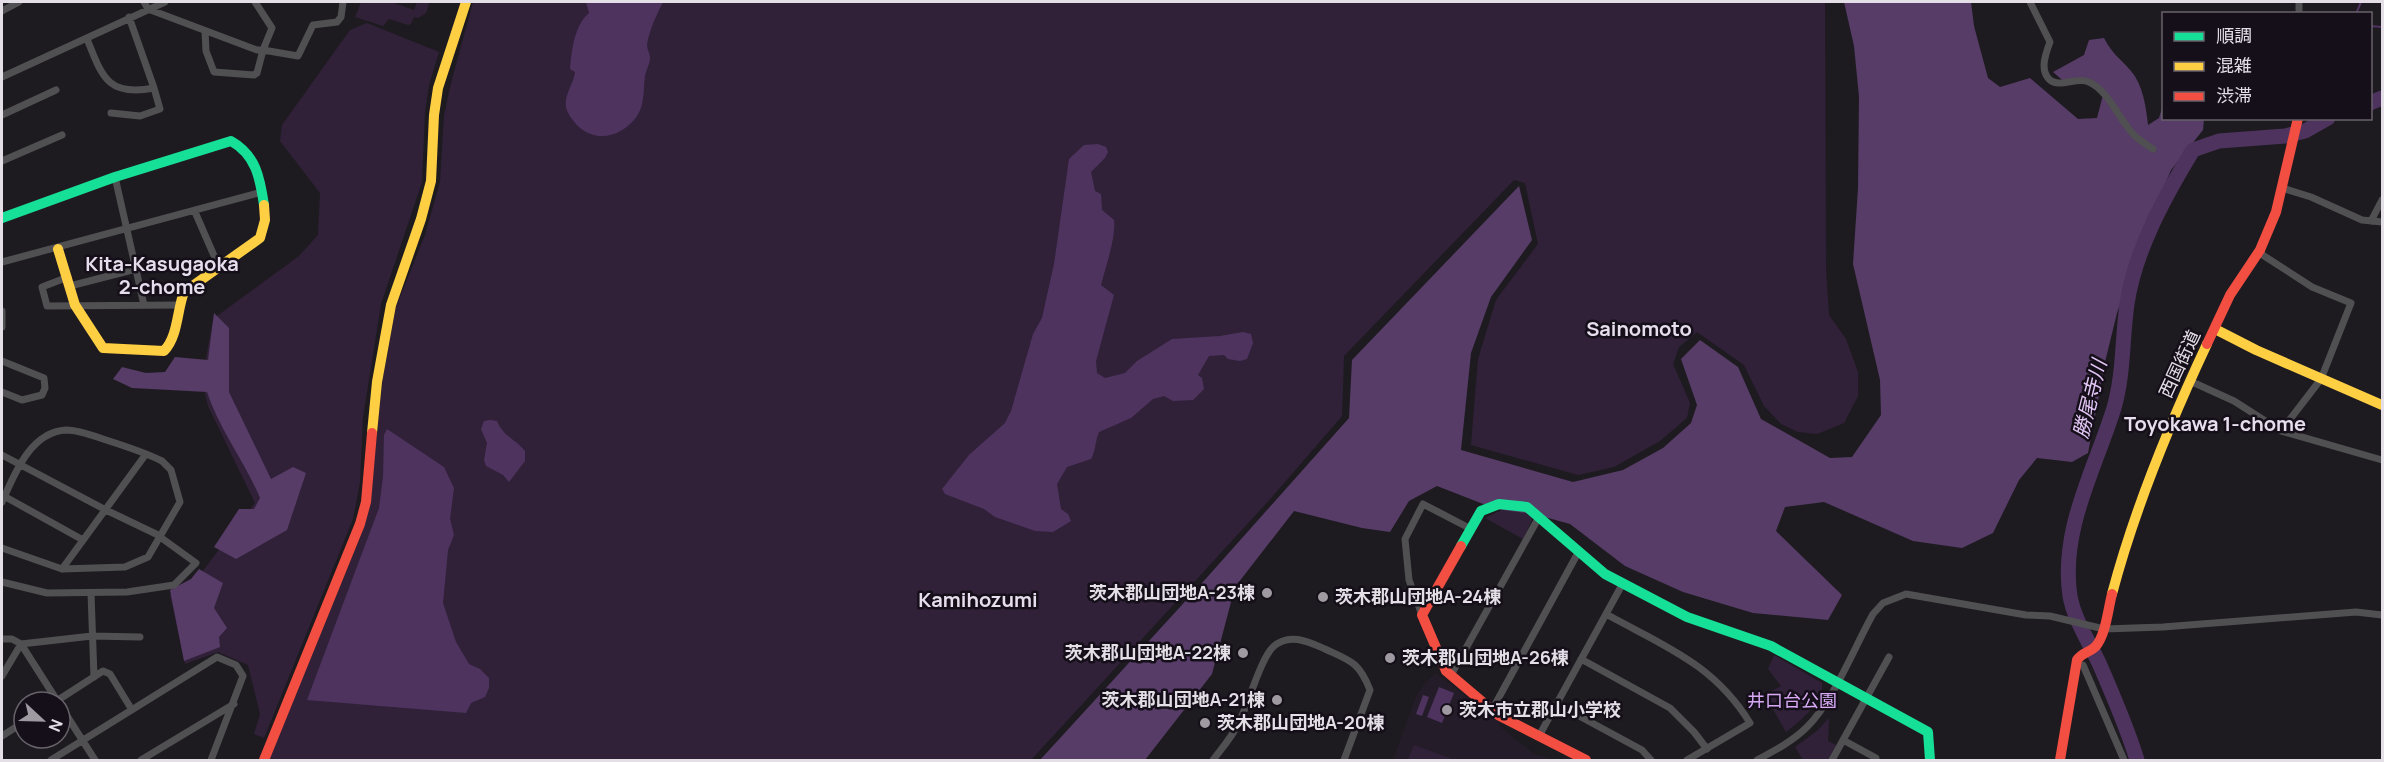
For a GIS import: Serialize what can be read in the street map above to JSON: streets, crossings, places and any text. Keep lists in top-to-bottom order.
{
  "streets": {
    "street": ["西国街道"]
  },
  "districts": [
    "Kita-Kasugaoka 2-chome",
    "Sainomoto",
    "Toyokawa 1-chome",
    "Kamihozumi"
  ],
  "water": ["勝尾寺川"],
  "parks": ["井口台公園"],
  "places": [
    "茨木郡山団地A-23棟",
    "茨木郡山団地A-24棟",
    "茨木郡山団地A-22棟",
    "茨木郡山団地A-26棟",
    "茨木郡山団地A-21棟",
    "茨木市立郡山小学校",
    "茨木郡山団地A-20棟"
  ],
  "legend": ["順調", "混雑", "渋滞"],
  "north": "right"
}
